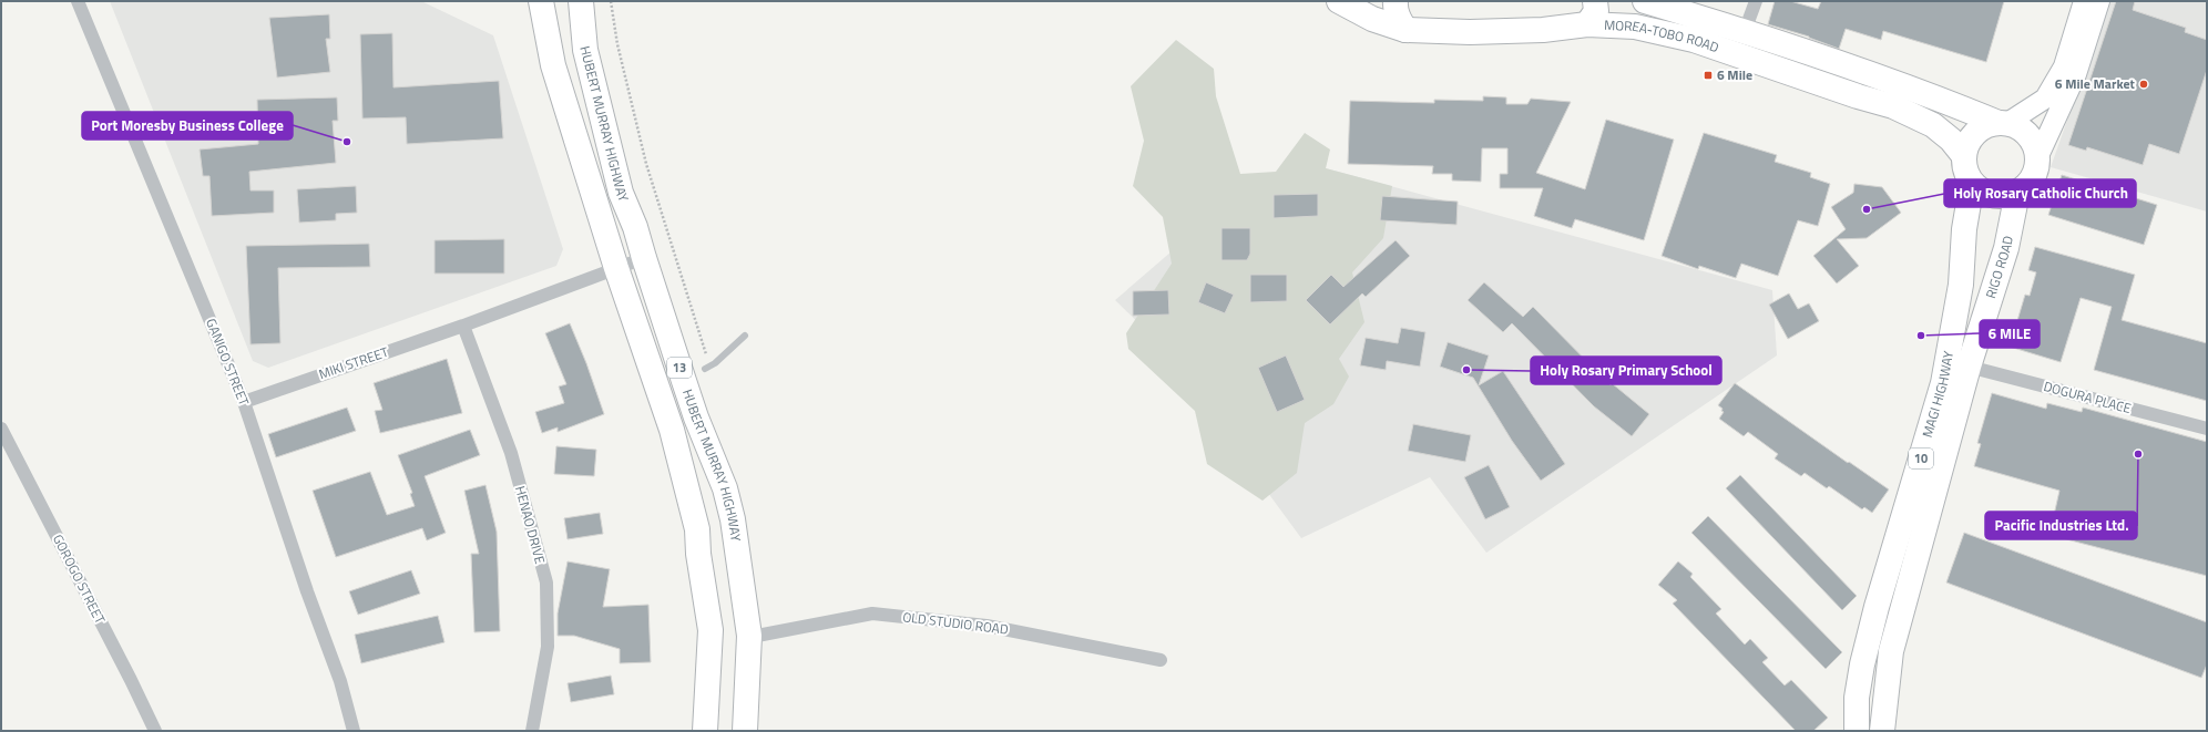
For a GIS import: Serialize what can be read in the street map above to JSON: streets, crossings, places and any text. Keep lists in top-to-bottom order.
{
  "streets": {
    "highway": [
      "MOREA-TOBO ROAD",
      "HUBERT MURRAY HIGHWAY",
      "RIGO ROAD",
      "13",
      "MAGI HIGHWAY",
      "10"
    ],
    "street": [
      "GANIGO STREET",
      "MIKI STREET",
      "DOGURA PLACE",
      "HENAO DRIVE",
      "GOROGO STREET",
      "OLD STUDIO ROAD"
    ]
  },
  "crossings": [
    ["MOREA-TOBO ROAD", "RIGO ROAD"],
    ["MOREA-TOBO ROAD", "MAGI HIGHWAY"],
    ["HUBERT MURRAY HIGHWAY", "MIKI STREET"],
    ["HUBERT MURRAY HIGHWAY", "OLD STUDIO ROAD"],
    ["RIGO ROAD", "MAGI HIGHWAY"],
    ["RIGO ROAD", "DOGURA PLACE"],
    ["GANIGO STREET", "MIKI STREET"],
    ["MIKI STREET", "HENAO DRIVE"],
    ["MAGI HIGHWAY", "DOGURA PLACE"]
  ],
  "places": {
    "transit": ["6 Mile"],
    "other": [
      "6 Mile Market",
      "Port Moresby Business College",
      "Holy Rosary Catholic Church",
      "6 MILE",
      "Holy Rosary Primary School",
      "Pacific Industries Ltd."
    ]
  }
}
